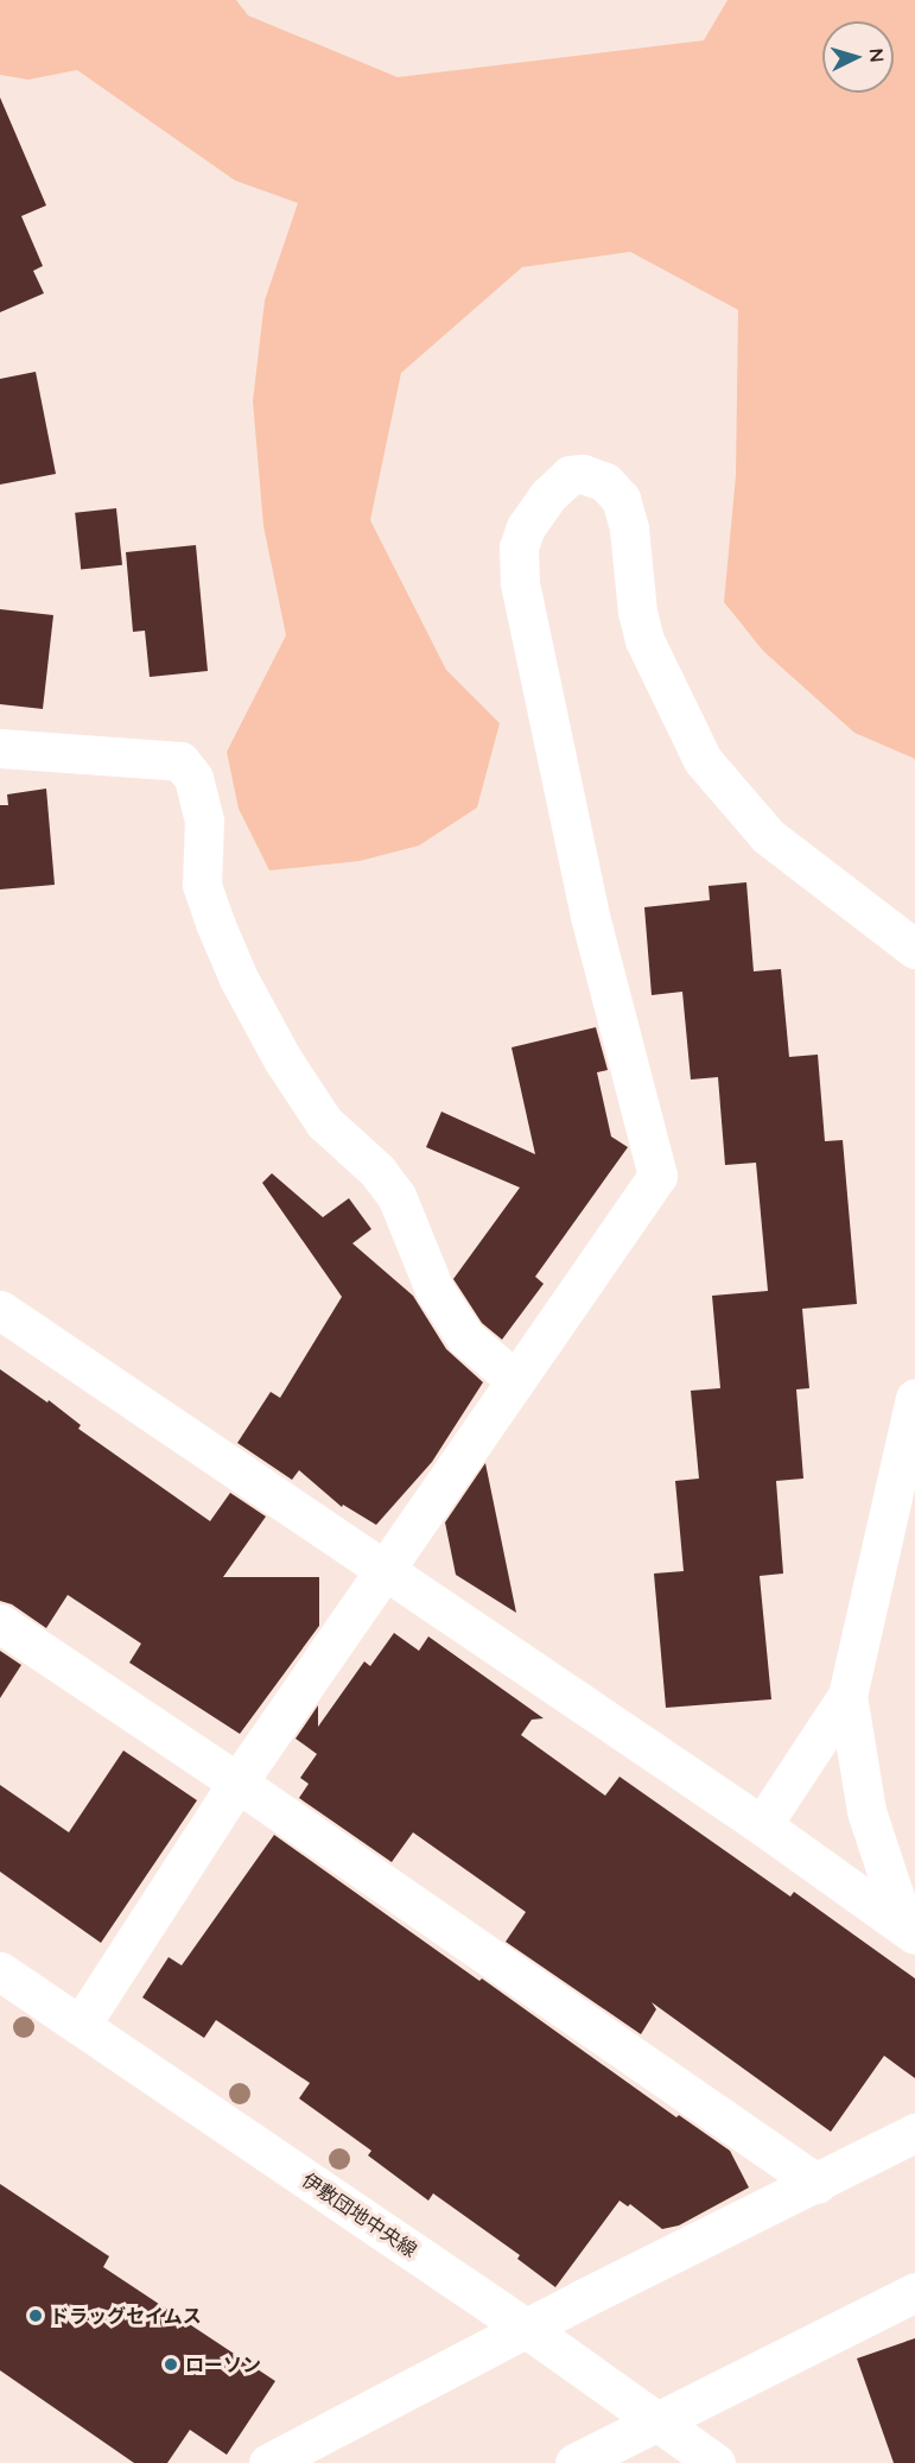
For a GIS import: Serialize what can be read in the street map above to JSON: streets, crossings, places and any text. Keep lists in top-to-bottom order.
{
  "streets": {
    "street": ["伊敷団地中央線"]
  },
  "places": ["ドラッグセイムス", "ローソン"],
  "north": "right"
}
